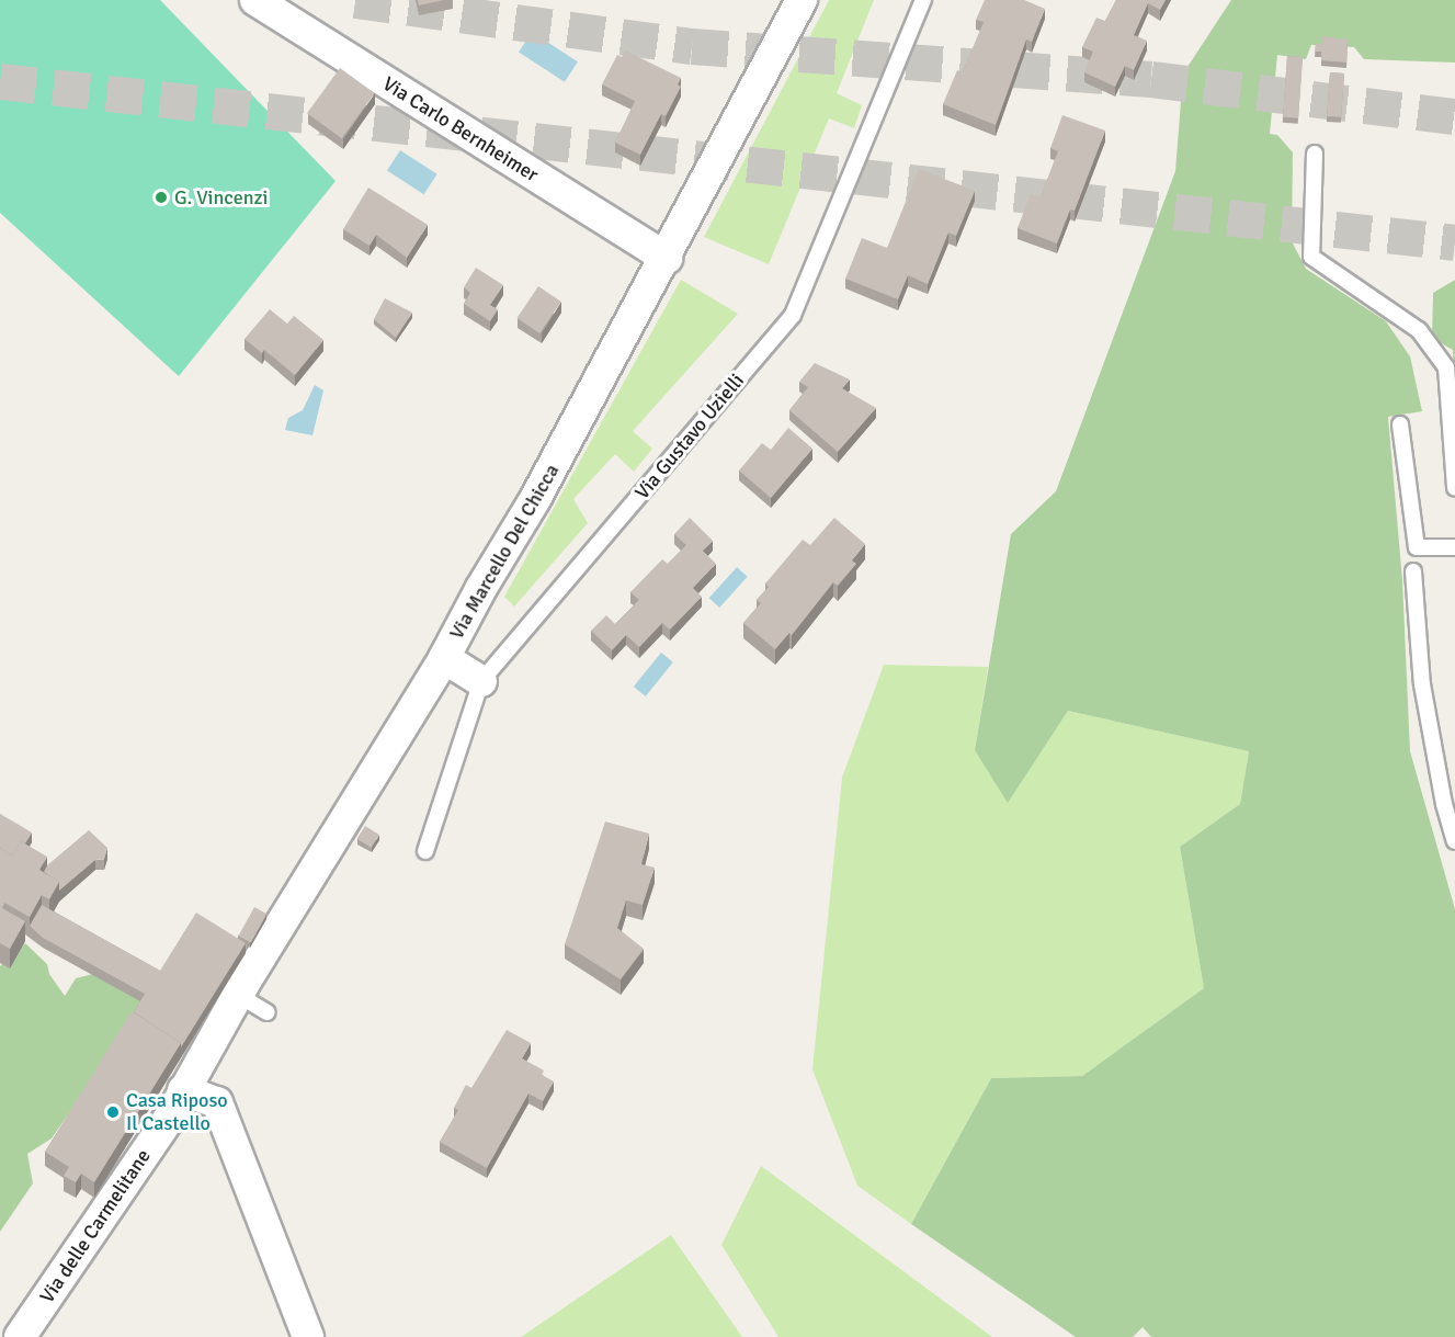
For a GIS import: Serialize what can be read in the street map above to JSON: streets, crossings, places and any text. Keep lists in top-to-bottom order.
{
  "streets": {
    "street": ["Via Carlo Bernheimer", "Via Marcello Del Chicca", "Via delle Carmelitane"],
    "lane": ["Via Gustavo Uzielli"]
  },
  "crossings": [
    ["Via Carlo Bernheimer", "Via Marcello Del Chicca"],
    ["Via Marcello Del Chicca", "Via delle Carmelitane"]
  ],
  "places": ["G. Vincenzi", "Casa Riposo Il Castello"]
}
